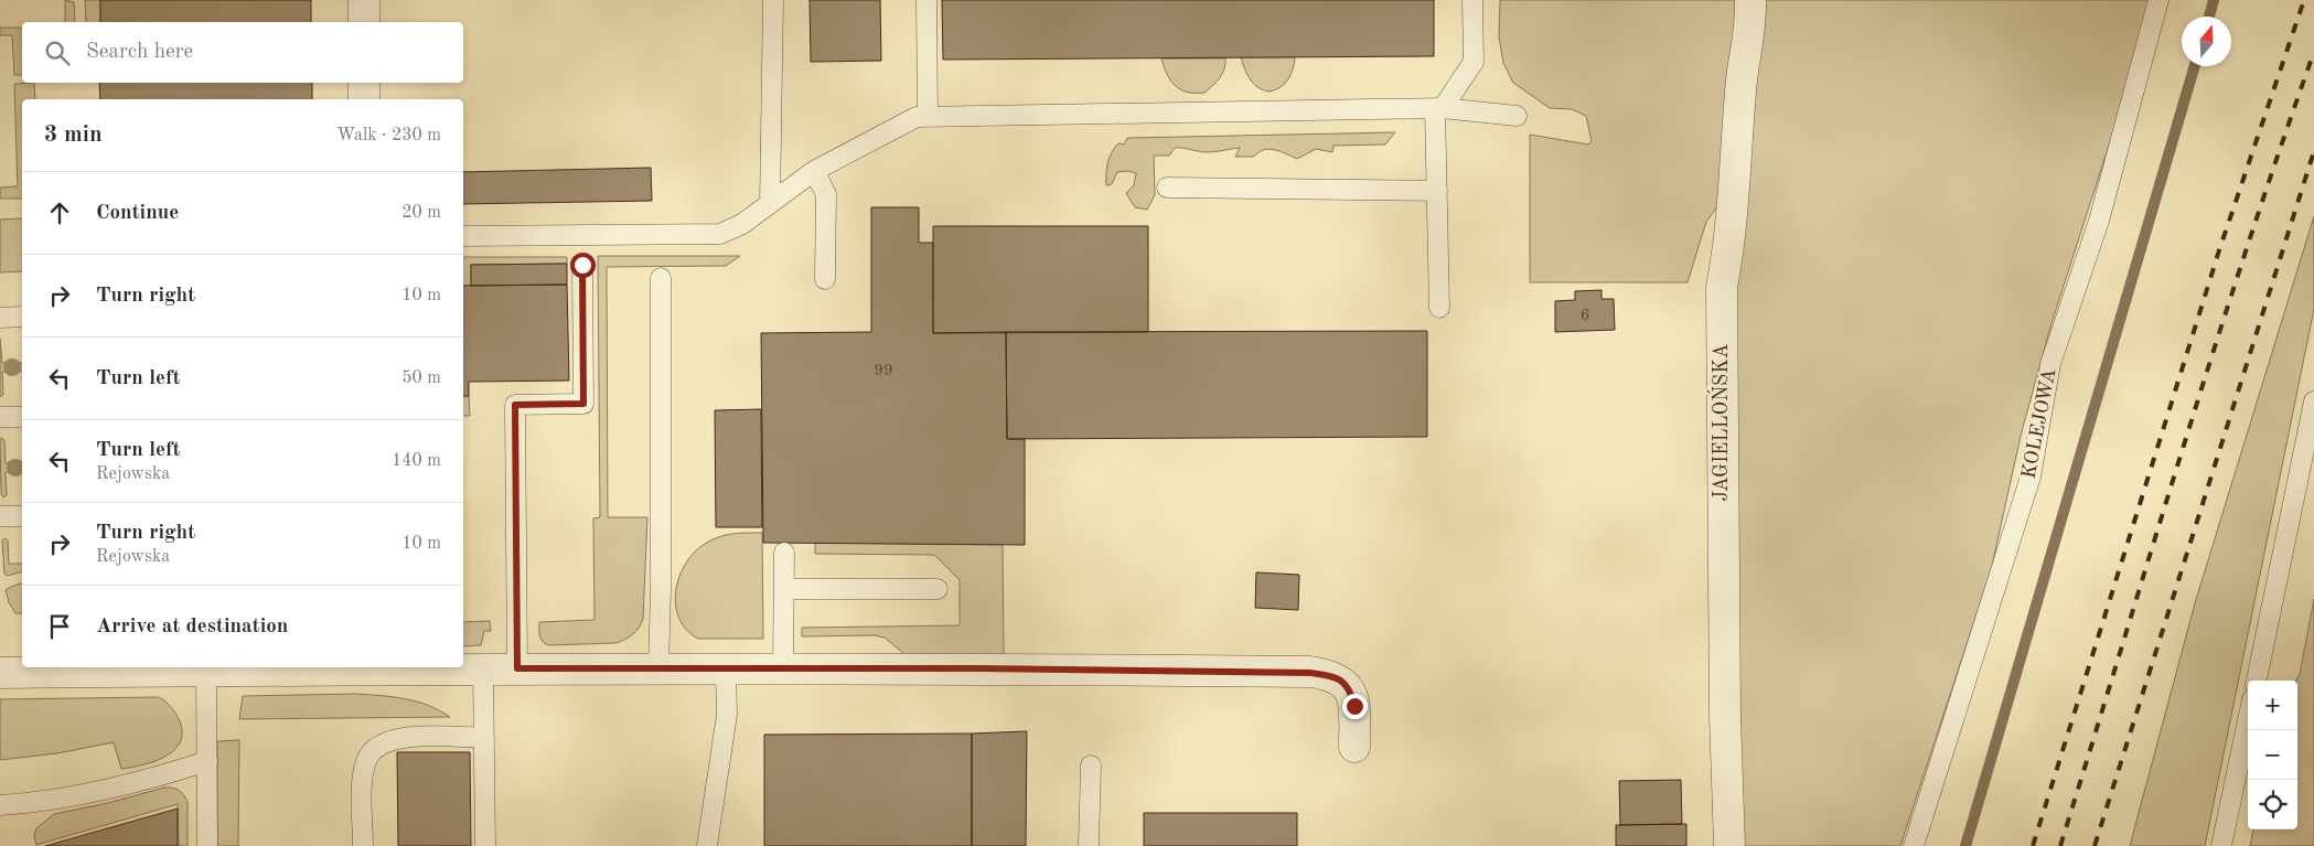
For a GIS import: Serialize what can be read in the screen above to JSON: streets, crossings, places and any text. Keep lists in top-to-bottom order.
{
  "streets": {
    "street": ["JAGIELLOŃSKA"],
    "lane": ["KOLEJOWA"]
  },
  "house_numbers": ["6", "99"],
  "north": "top",
  "page": {
    "search": "Search here",
    "heading": ["3 min", "Walk · 230 m"],
    "list": [
      ["Continue", "20 m"],
      ["Turn right", "10 m"],
      ["Turn left", "50 m"],
      ["Turn left", "Rejowska", "140 m"],
      ["Turn right", "Rejowska", "10 m"],
      "Arrive at destination"
    ],
    "map_buttons": ["+", "−"]
  }
}
